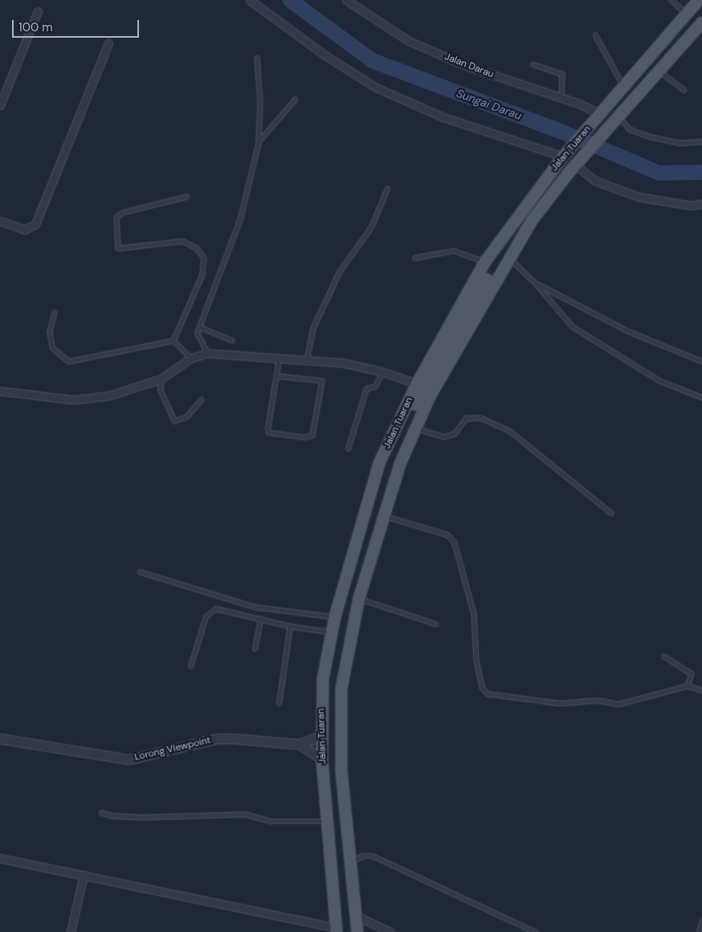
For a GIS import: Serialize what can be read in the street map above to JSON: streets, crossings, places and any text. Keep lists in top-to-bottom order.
{
  "streets": {
    "main road": ["Jalan Tuaran"],
    "street": ["Jalan Darau", "Lorong Viewpoint"]
  },
  "crossings": [
    ["Jalan Darau", "Jalan Tuaran"]
  ],
  "water": ["Sungai Darau"],
  "scale_bar": "100 m"
}
